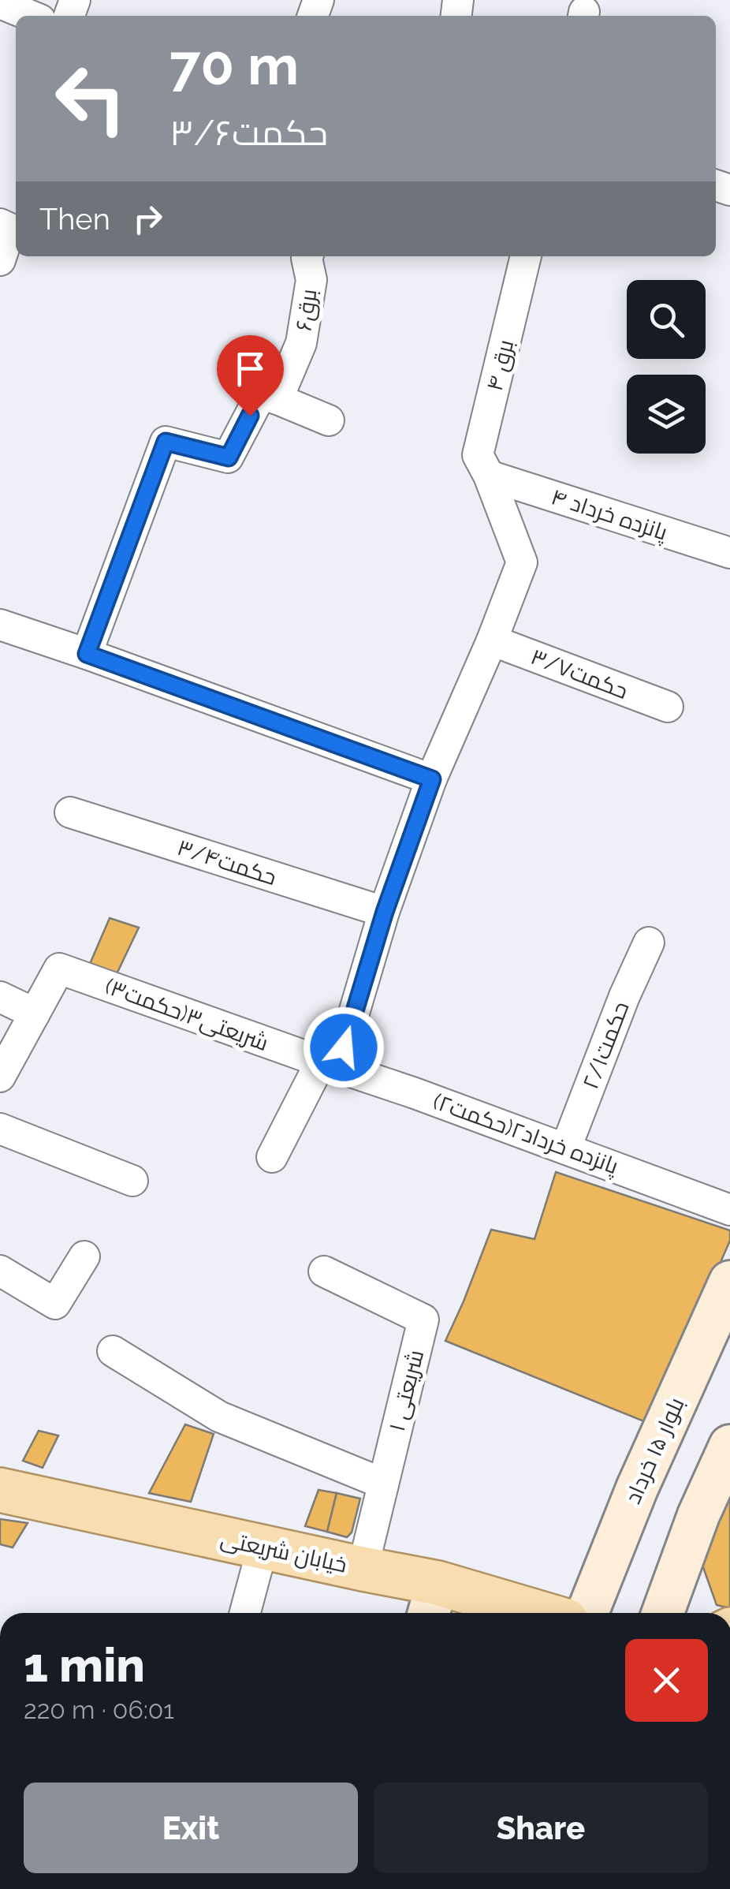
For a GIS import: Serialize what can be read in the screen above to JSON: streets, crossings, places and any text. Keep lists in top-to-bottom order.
{
  "streets": {
    "main road": ["بلوار ۱۵ خرداد", "خیابان شریعتی"],
    "street": [
      "برق۶",
      "برق ۴",
      "پانزده خرداد ۴",
      "حکمت۳/۷",
      "حکمت۳/۴",
      "شریعتی۳(حکمت۳)",
      "حکمت۲/۱",
      "پانزده خرداد۲(حکمت۲)",
      "شریعتی ۱"
    ]
  },
  "crossings": [
    ["برق ۴", "پانزده خرداد ۴"],
    ["شریعتی۳(حکمت۳)", "پانزده خرداد۲(حکمت۲)"],
    ["حکمت۲/۱", "پانزده خرداد۲(حکمت۲)"],
    ["شریعتی ۱", "خیابان شریعتی"]
  ],
  "page": {
    "turn": ["70 m", "حکمت۳/۶"],
    "then": "Then",
    "heading": ["1 min", "220 m · 06:01"],
    "buttons": ["Exit", "Share"]
  }
}
